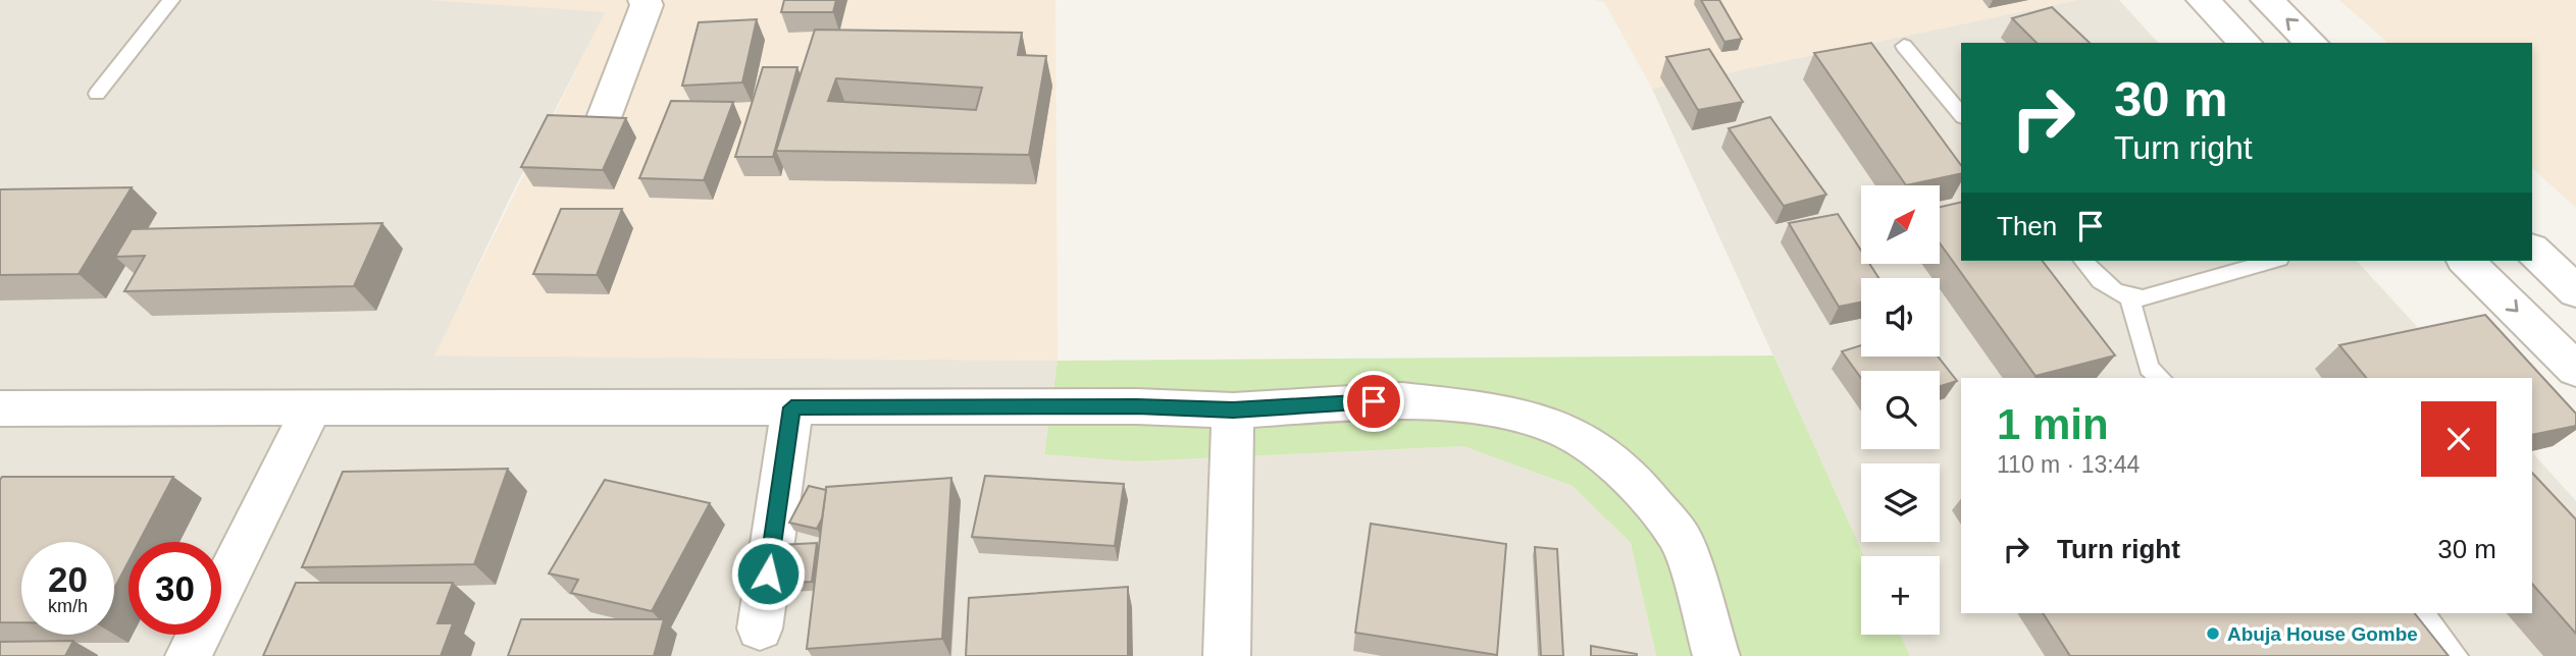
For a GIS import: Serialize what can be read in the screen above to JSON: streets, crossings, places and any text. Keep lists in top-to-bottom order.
{
  "places": ["Abuja House Gombe"],
  "north": "top right",
  "page": {
    "turn": ["30 m", "Turn right"],
    "map_buttons": "+",
    "then": "Then",
    "heading": ["1 min", "110 m · 13:44"],
    "list": [
      {
        "name": "Turn right",
        "value": "30 m"
      }
    ],
    "speed": "20 km/h",
    "limit": "30"
  }
}
